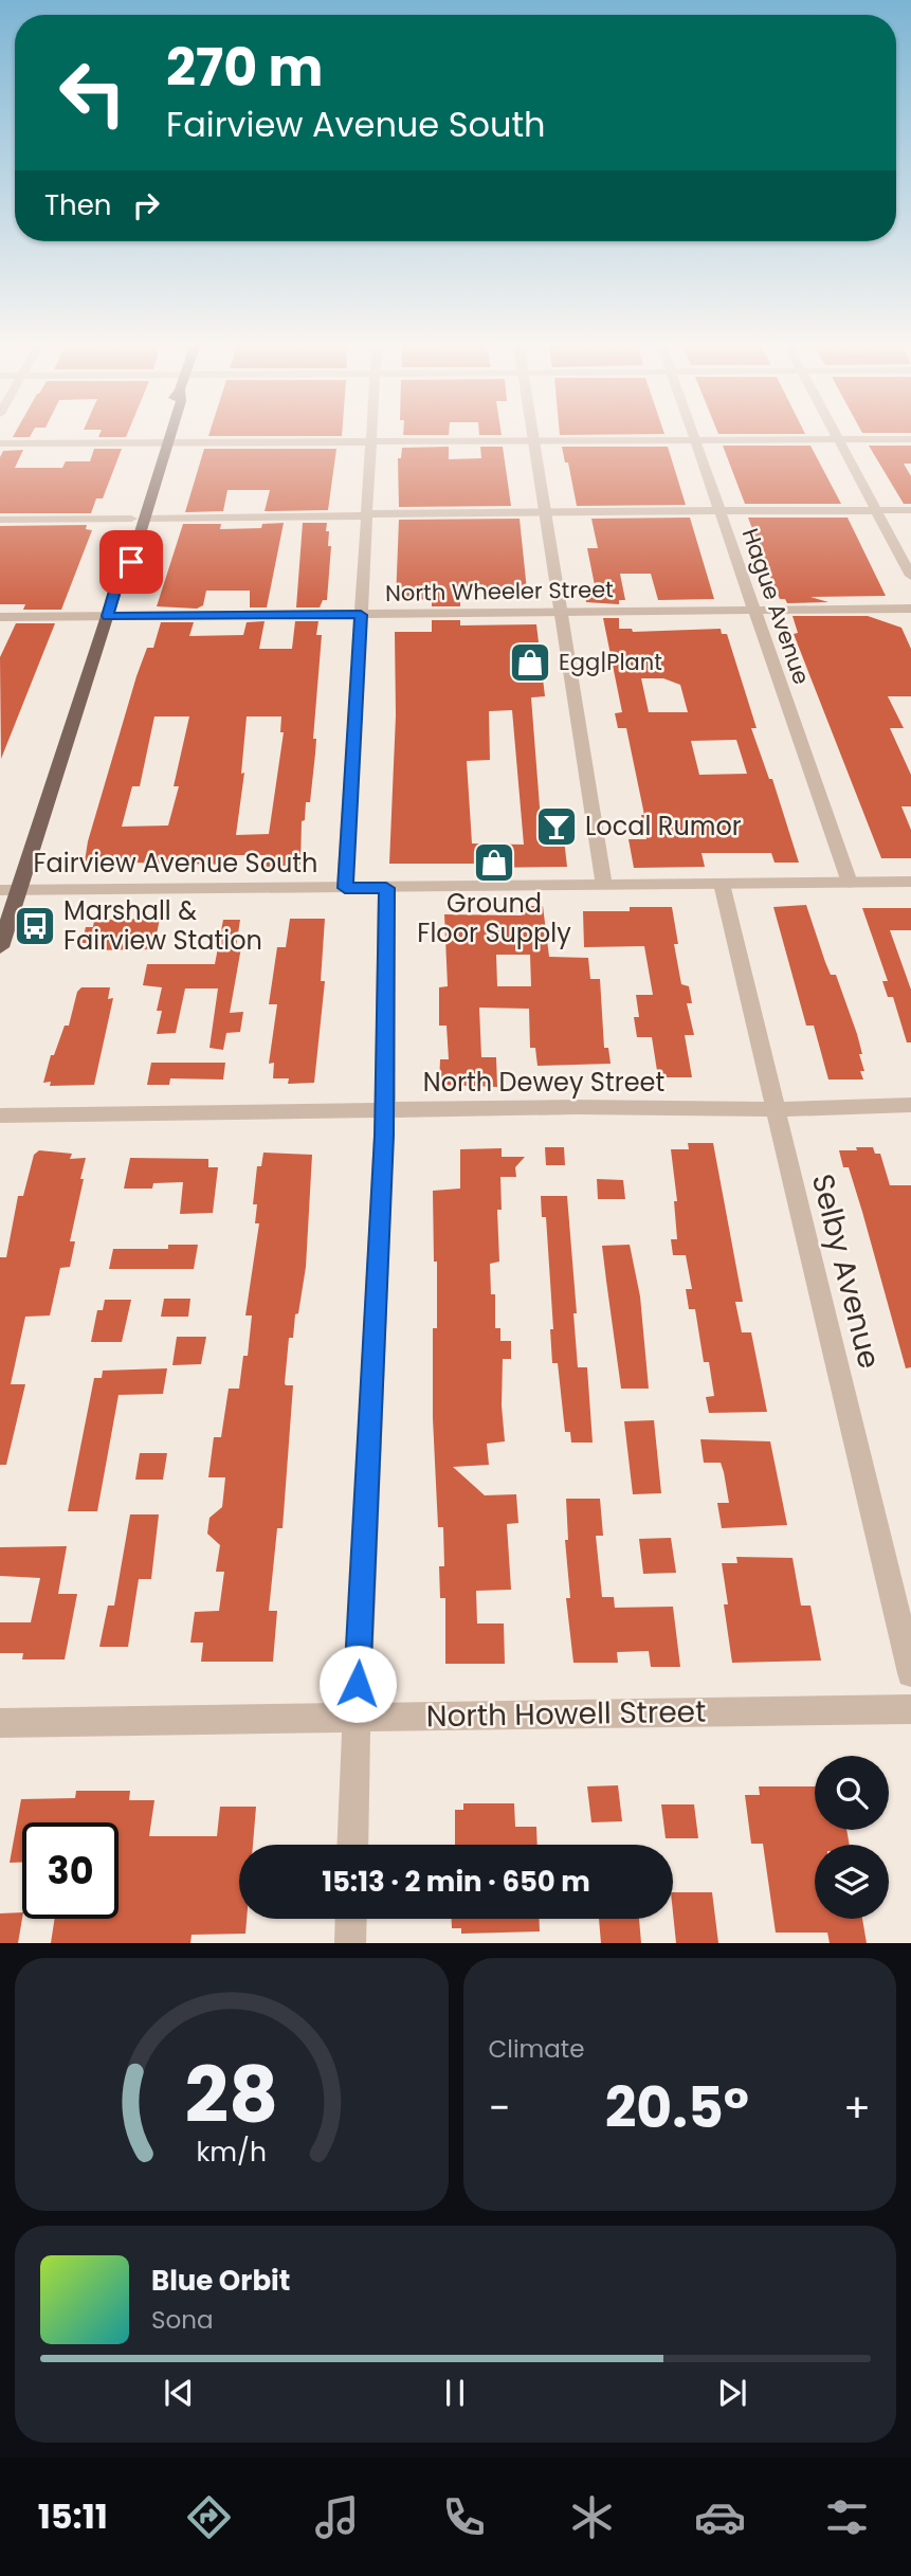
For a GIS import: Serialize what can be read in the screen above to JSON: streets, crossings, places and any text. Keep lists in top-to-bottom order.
{
  "streets": {
    "street": [
      "North Wheeler Street",
      "Hague Avenue",
      "Fairview Avenue South",
      "North Dewey Street",
      "Selby Avenue",
      "North Howell Street"
    ]
  },
  "crossings": [
    ["North Wheeler Street", "Hague Avenue"],
    ["Hague Avenue", "Fairview Avenue South"],
    ["Fairview Avenue South", "Selby Avenue"],
    ["North Dewey Street", "Selby Avenue"]
  ],
  "places": {
    "shop": ["Egg|Plant", "Ground Floor Supply"],
    "bar": ["Local Rumor"],
    "bus stop": ["Marshall & Fairview Station"]
  },
  "page": {
    "turn": ["270 m", "Fairview Avenue South"],
    "then": "Then",
    "limit": "30",
    "trip": "15:13 · 2 min · 650 m",
    "tile": "Climate",
    "heat": ["−", "20.5°", "+"],
    "song": ["Blue Orbit", "Sona"],
    "tabs": "15:11",
    "gauge": ["28", "km/h"]
  }
}
